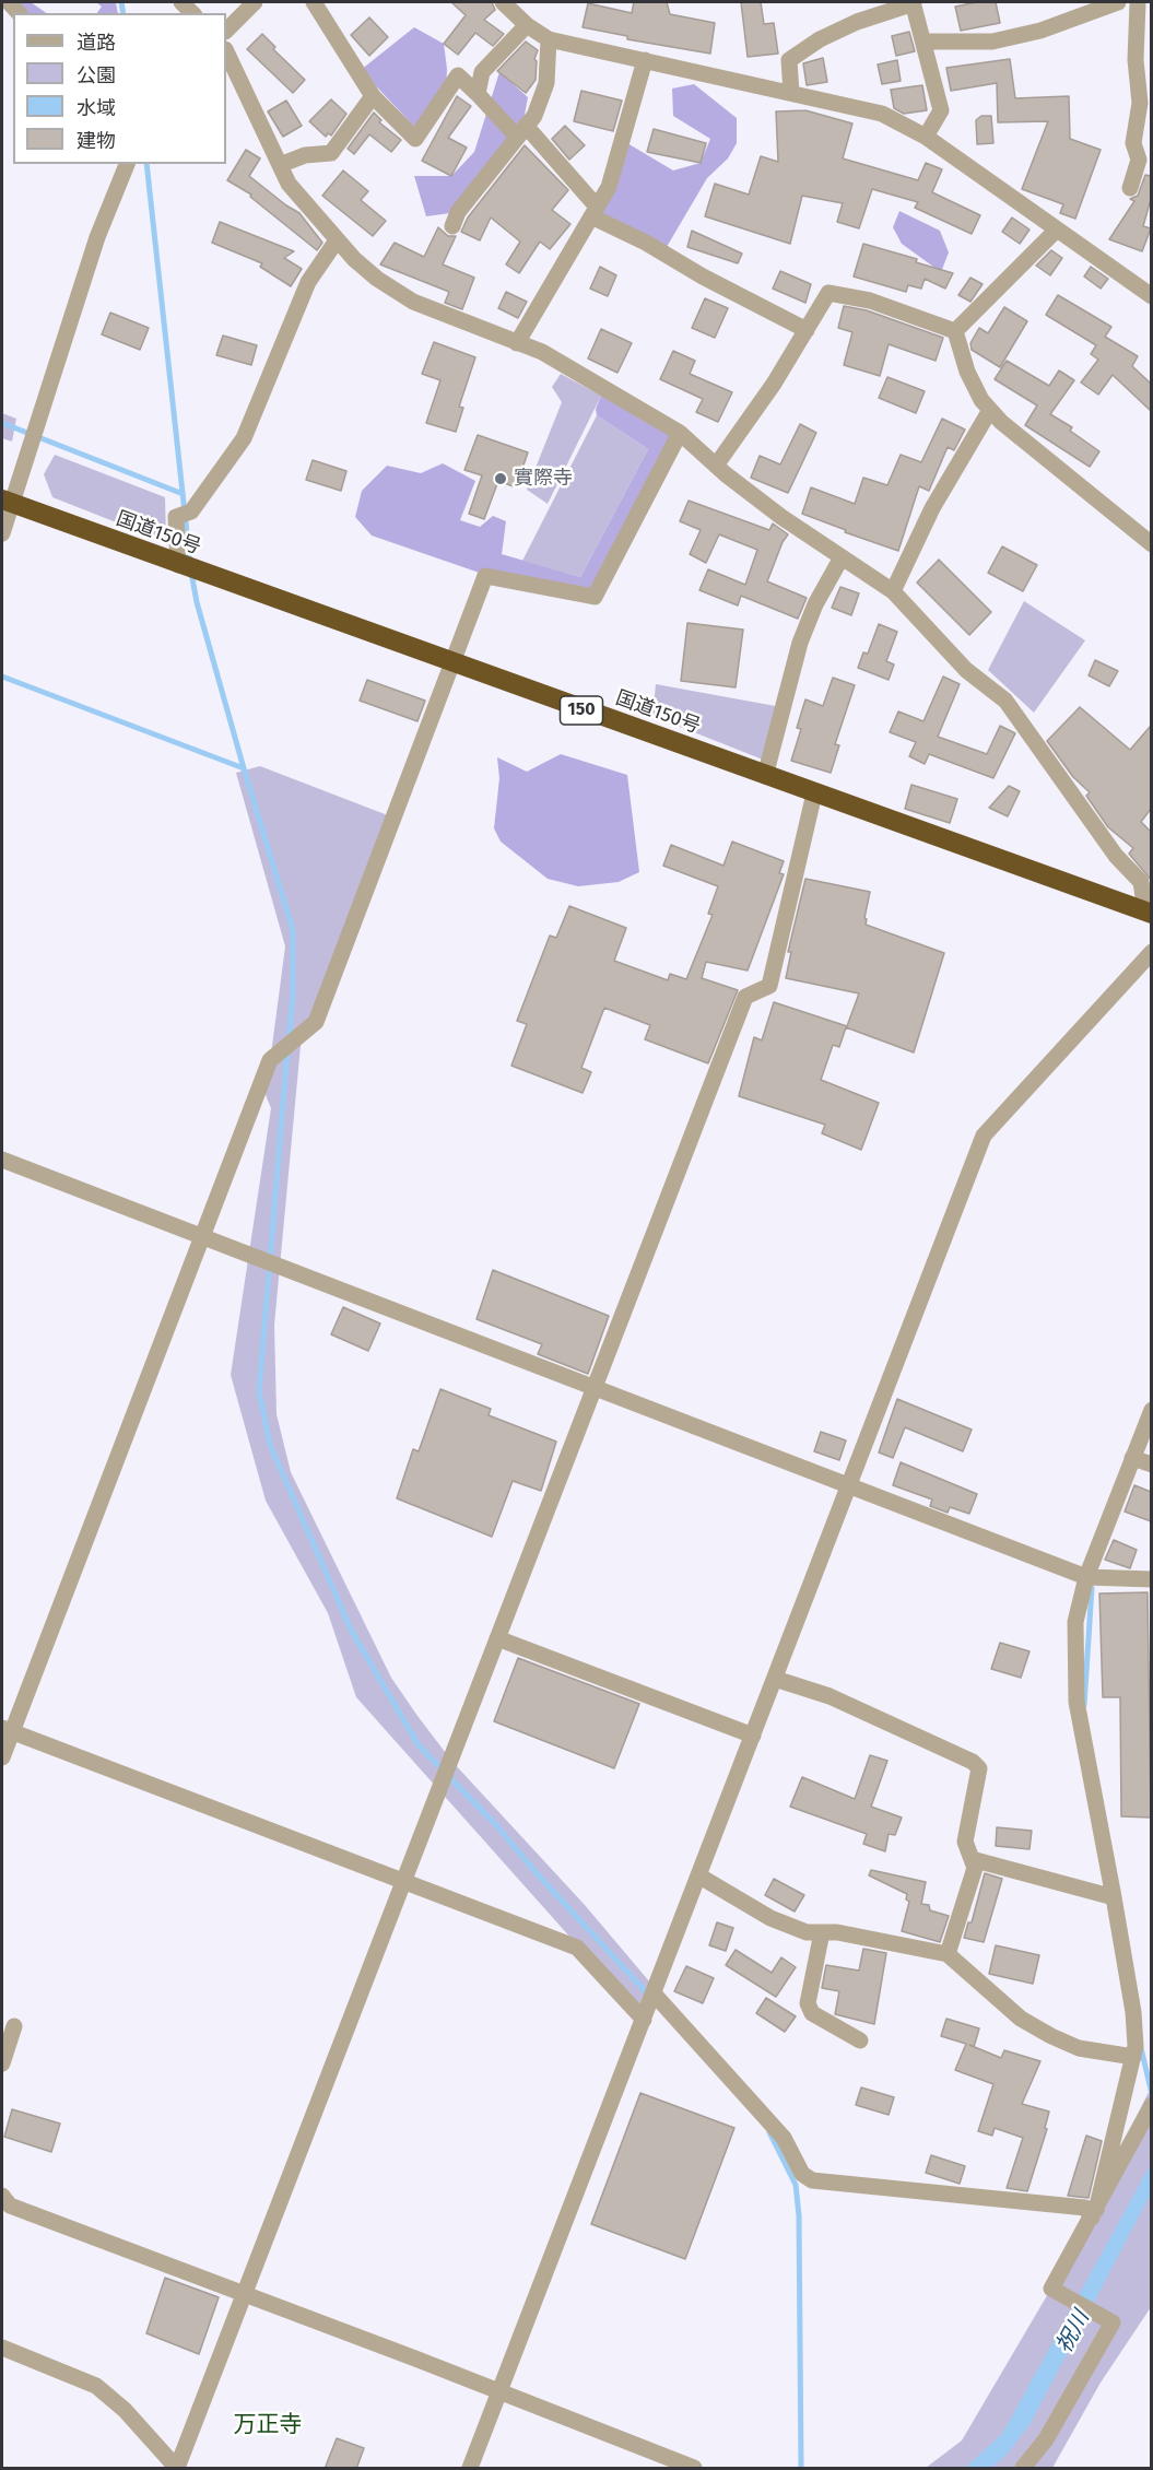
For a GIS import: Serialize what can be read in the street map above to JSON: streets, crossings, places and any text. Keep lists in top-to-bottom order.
{
  "streets": {
    "highway": ["国道150号", "150"]
  },
  "districts": ["万正寺"],
  "water": ["祝川"],
  "places": ["實際寺"],
  "legend": [
    "道路",
    "公園",
    "水域",
    "建物"
  ]
}
